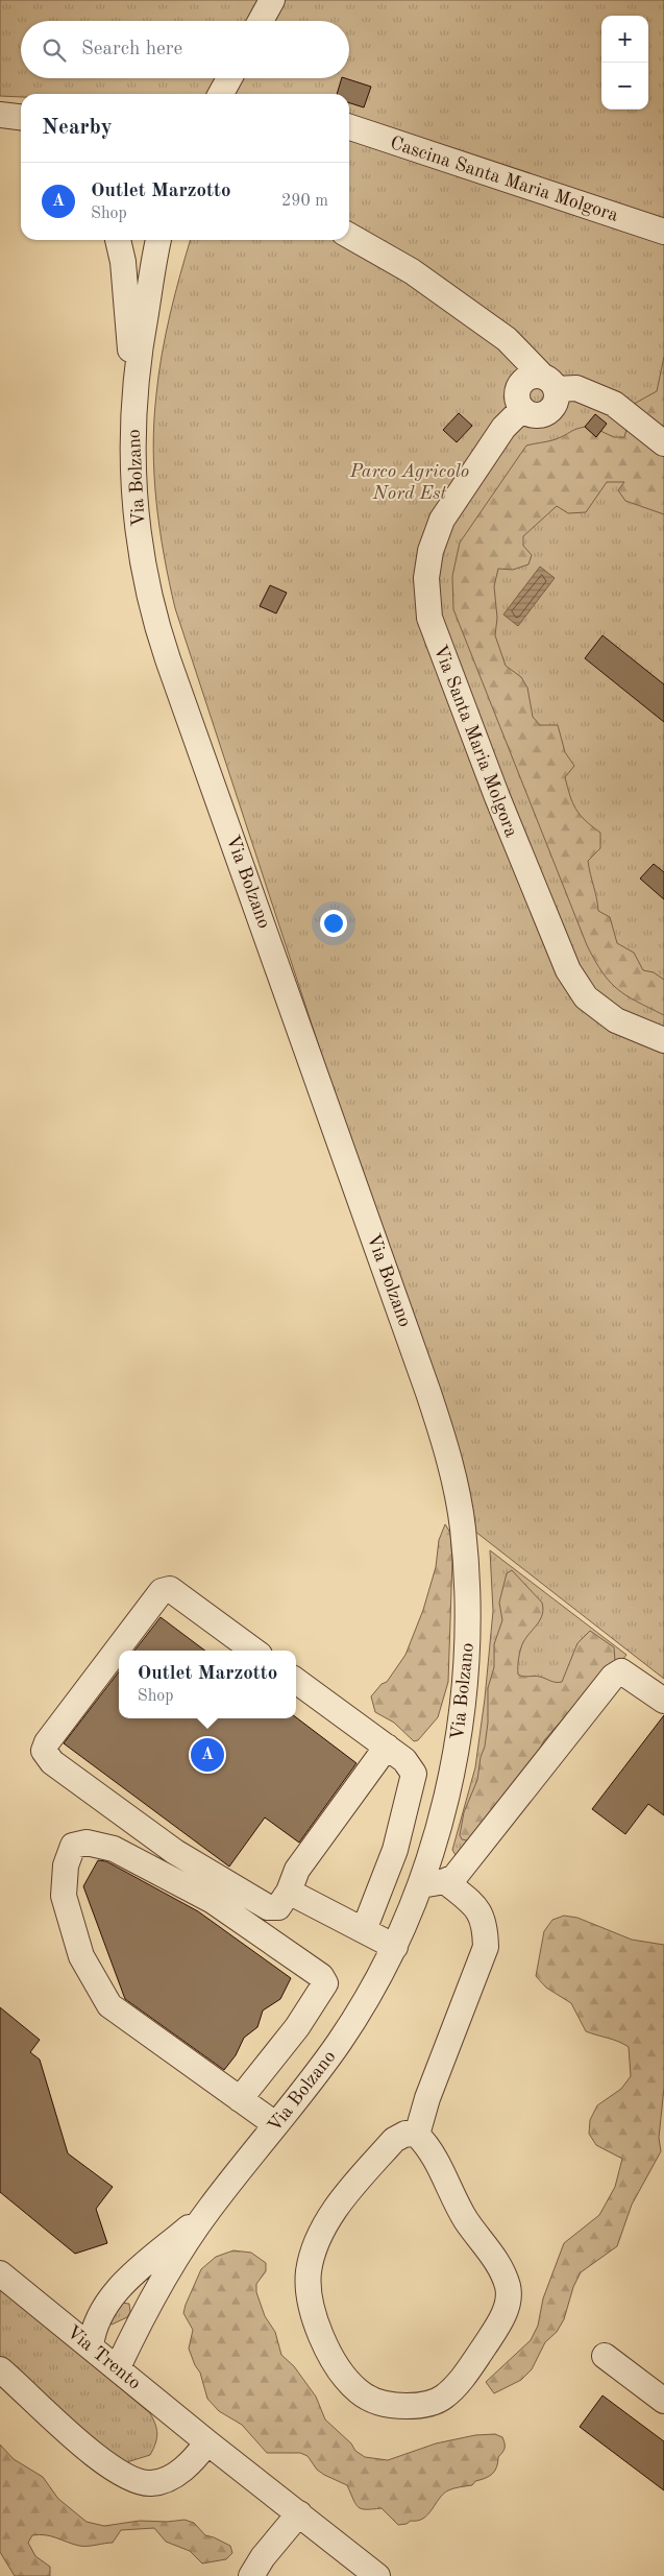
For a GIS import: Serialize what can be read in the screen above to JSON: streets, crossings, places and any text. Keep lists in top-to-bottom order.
{
  "streets": {
    "street": [
      "Cascina Santa Maria Molgora",
      "Via Bolzano",
      "Via Santa Maria Molgora",
      "Via Trento"
    ]
  },
  "parks": ["Parco Agricolo Nord Est"],
  "page": {
    "map_buttons": ["+", "−"],
    "search": "Search here",
    "heading": "Nearby",
    "list": [
      {
        "mark": "A",
        "name": "Outlet Marzotto",
        "note": "Shop",
        "value": "290 m"
      }
    ],
    "popup": ["Outlet Marzotto", "Shop"],
    "pins": "A"
  }
}
